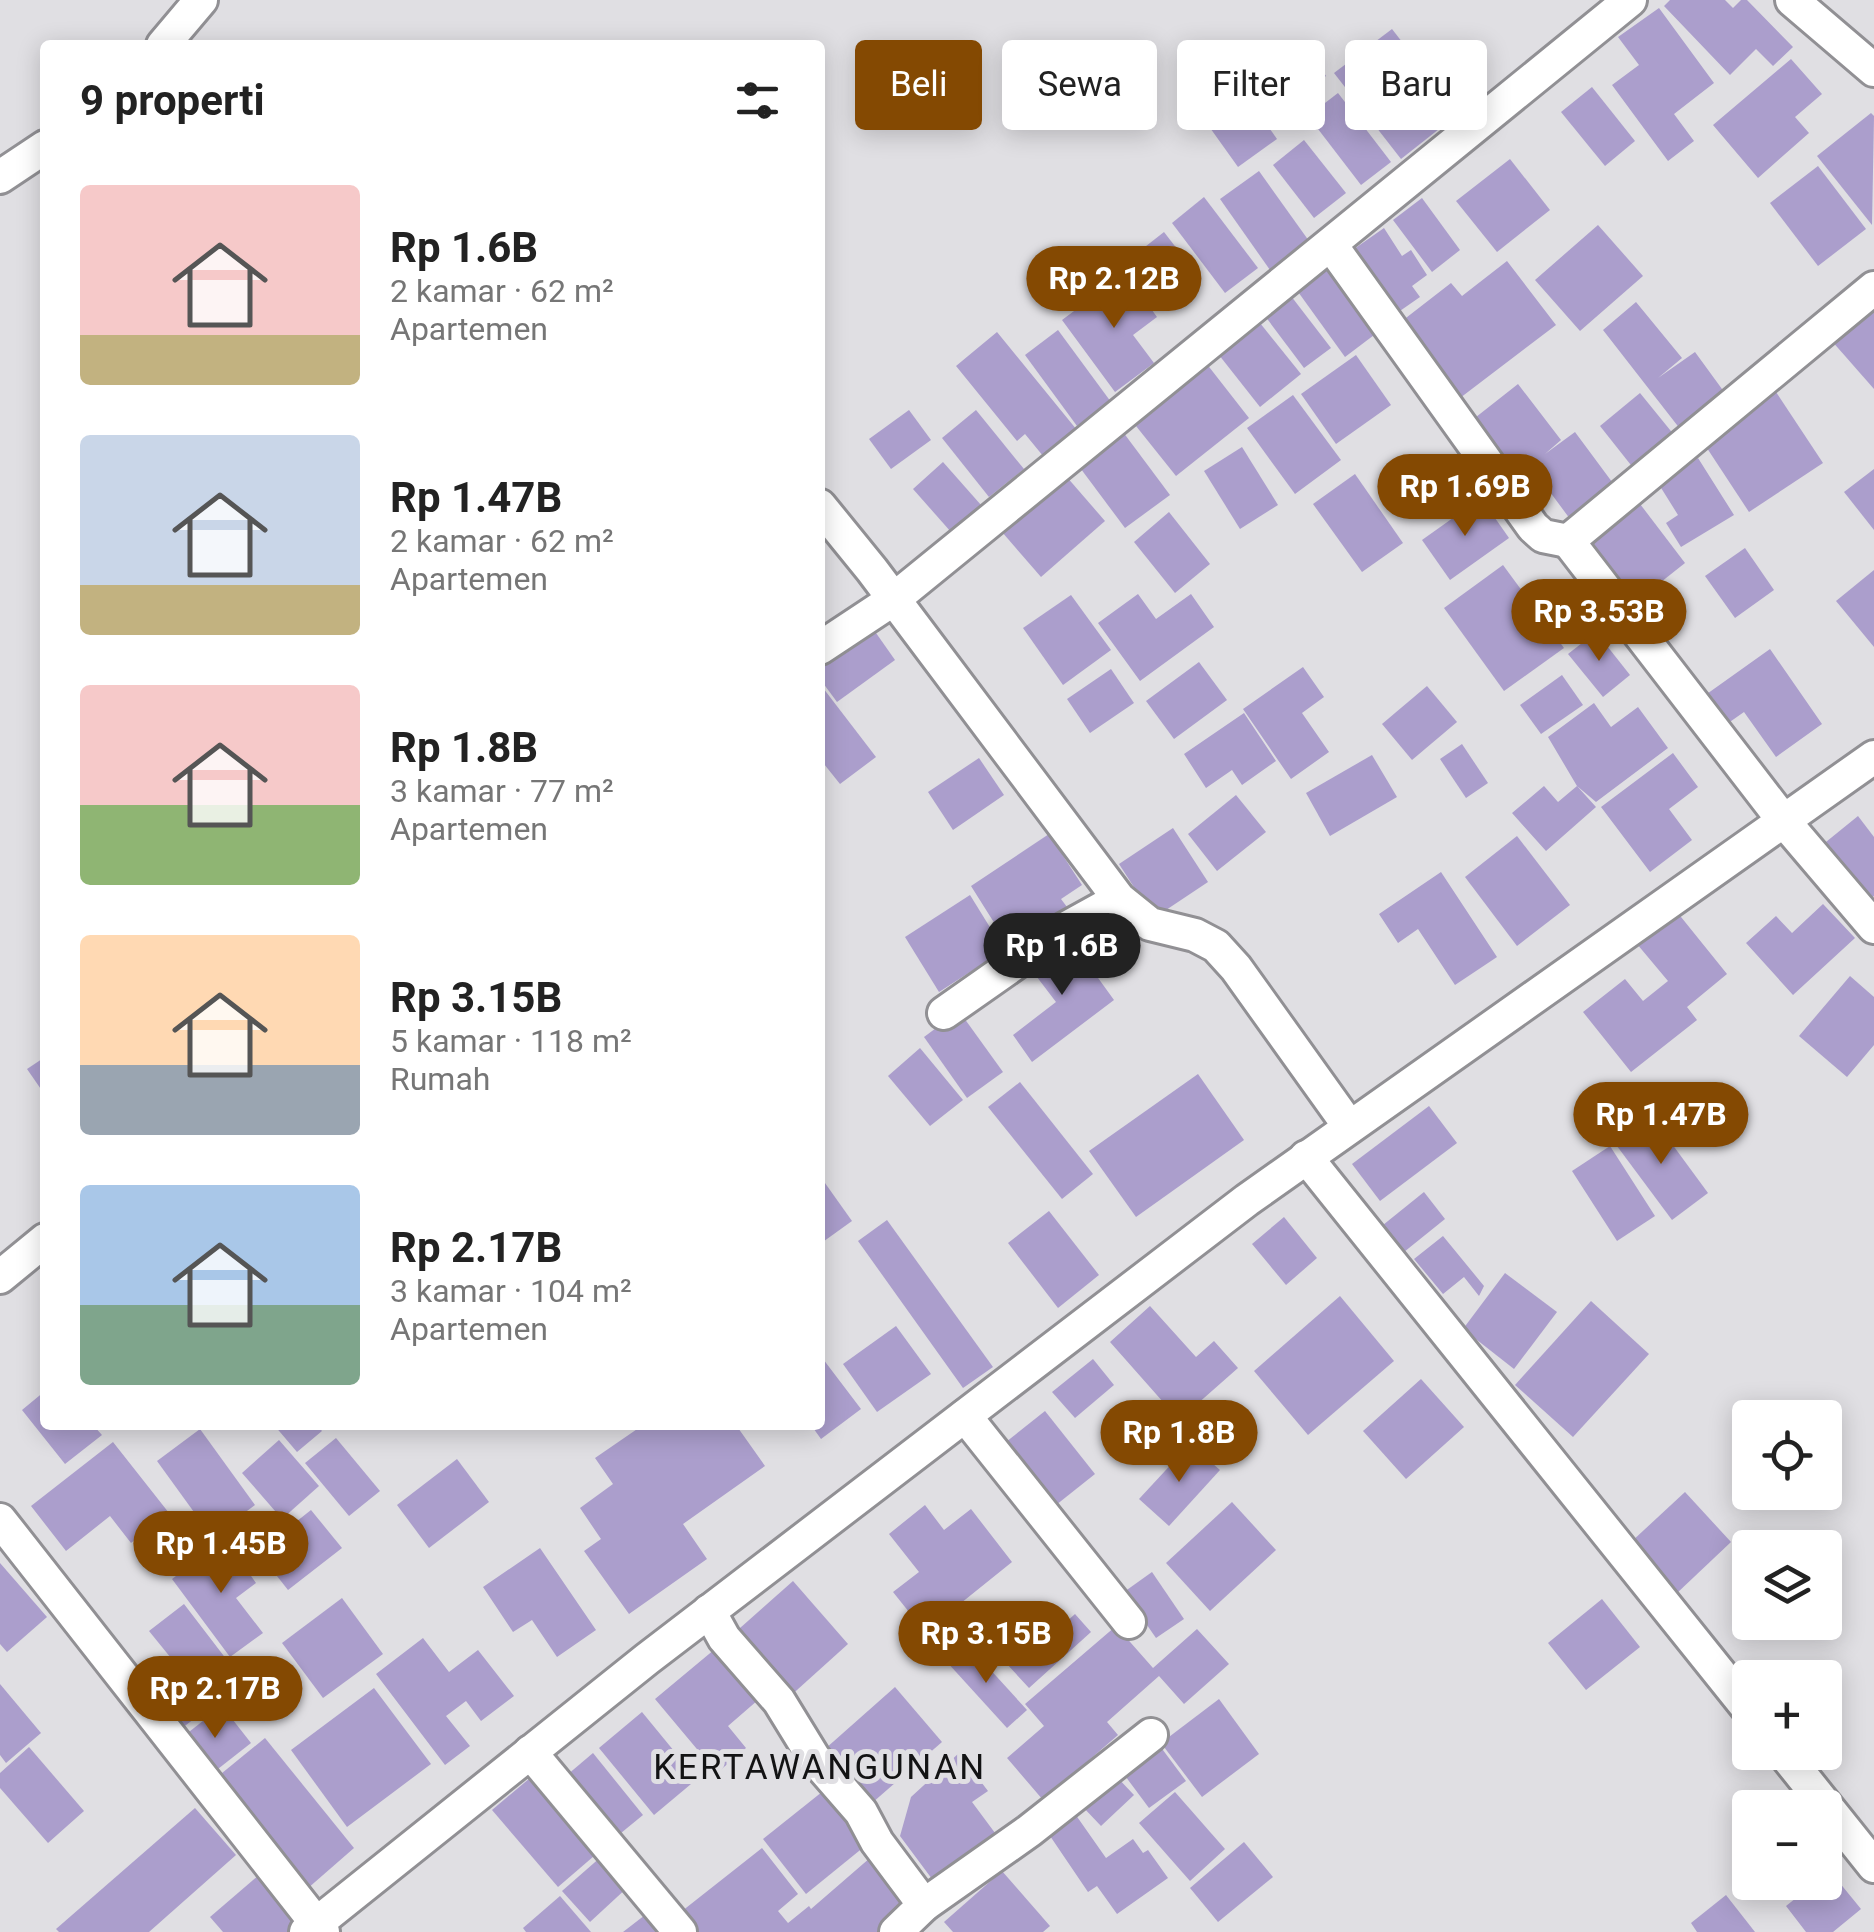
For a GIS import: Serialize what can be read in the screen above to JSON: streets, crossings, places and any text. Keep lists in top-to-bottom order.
{
  "districts": ["KERTAWANGUNAN"],
  "page": {
    "chip": [
      "Beli",
      "Sewa",
      "Filter",
      "Baru"
    ],
    "heading": "9 properti",
    "list": [
      {
        "name": "Rp 1.6B",
        "note": "2 kamar · 62 m² · Apartemen"
      },
      {
        "name": "Rp 1.47B",
        "note": "2 kamar · 62 m² · Apartemen"
      },
      {
        "name": "Rp 1.8B",
        "note": "3 kamar · 77 m² · Apartemen"
      },
      {
        "name": "Rp 3.15B",
        "note": "5 kamar · 118 m² · Rumah"
      },
      {
        "name": "Rp 2.17B",
        "note": "3 kamar · 104 m² · Apartemen"
      }
    ],
    "price": [
      "Rp 2.12B",
      "Rp 1.69B",
      "Rp 3.53B",
      "Rp 1.6B",
      "Rp 1.47B",
      "Rp 1.8B",
      "Rp 1.45B",
      "Rp 3.15B",
      "Rp 2.17B"
    ],
    "map_buttons": ["+", "−"]
  }
}
